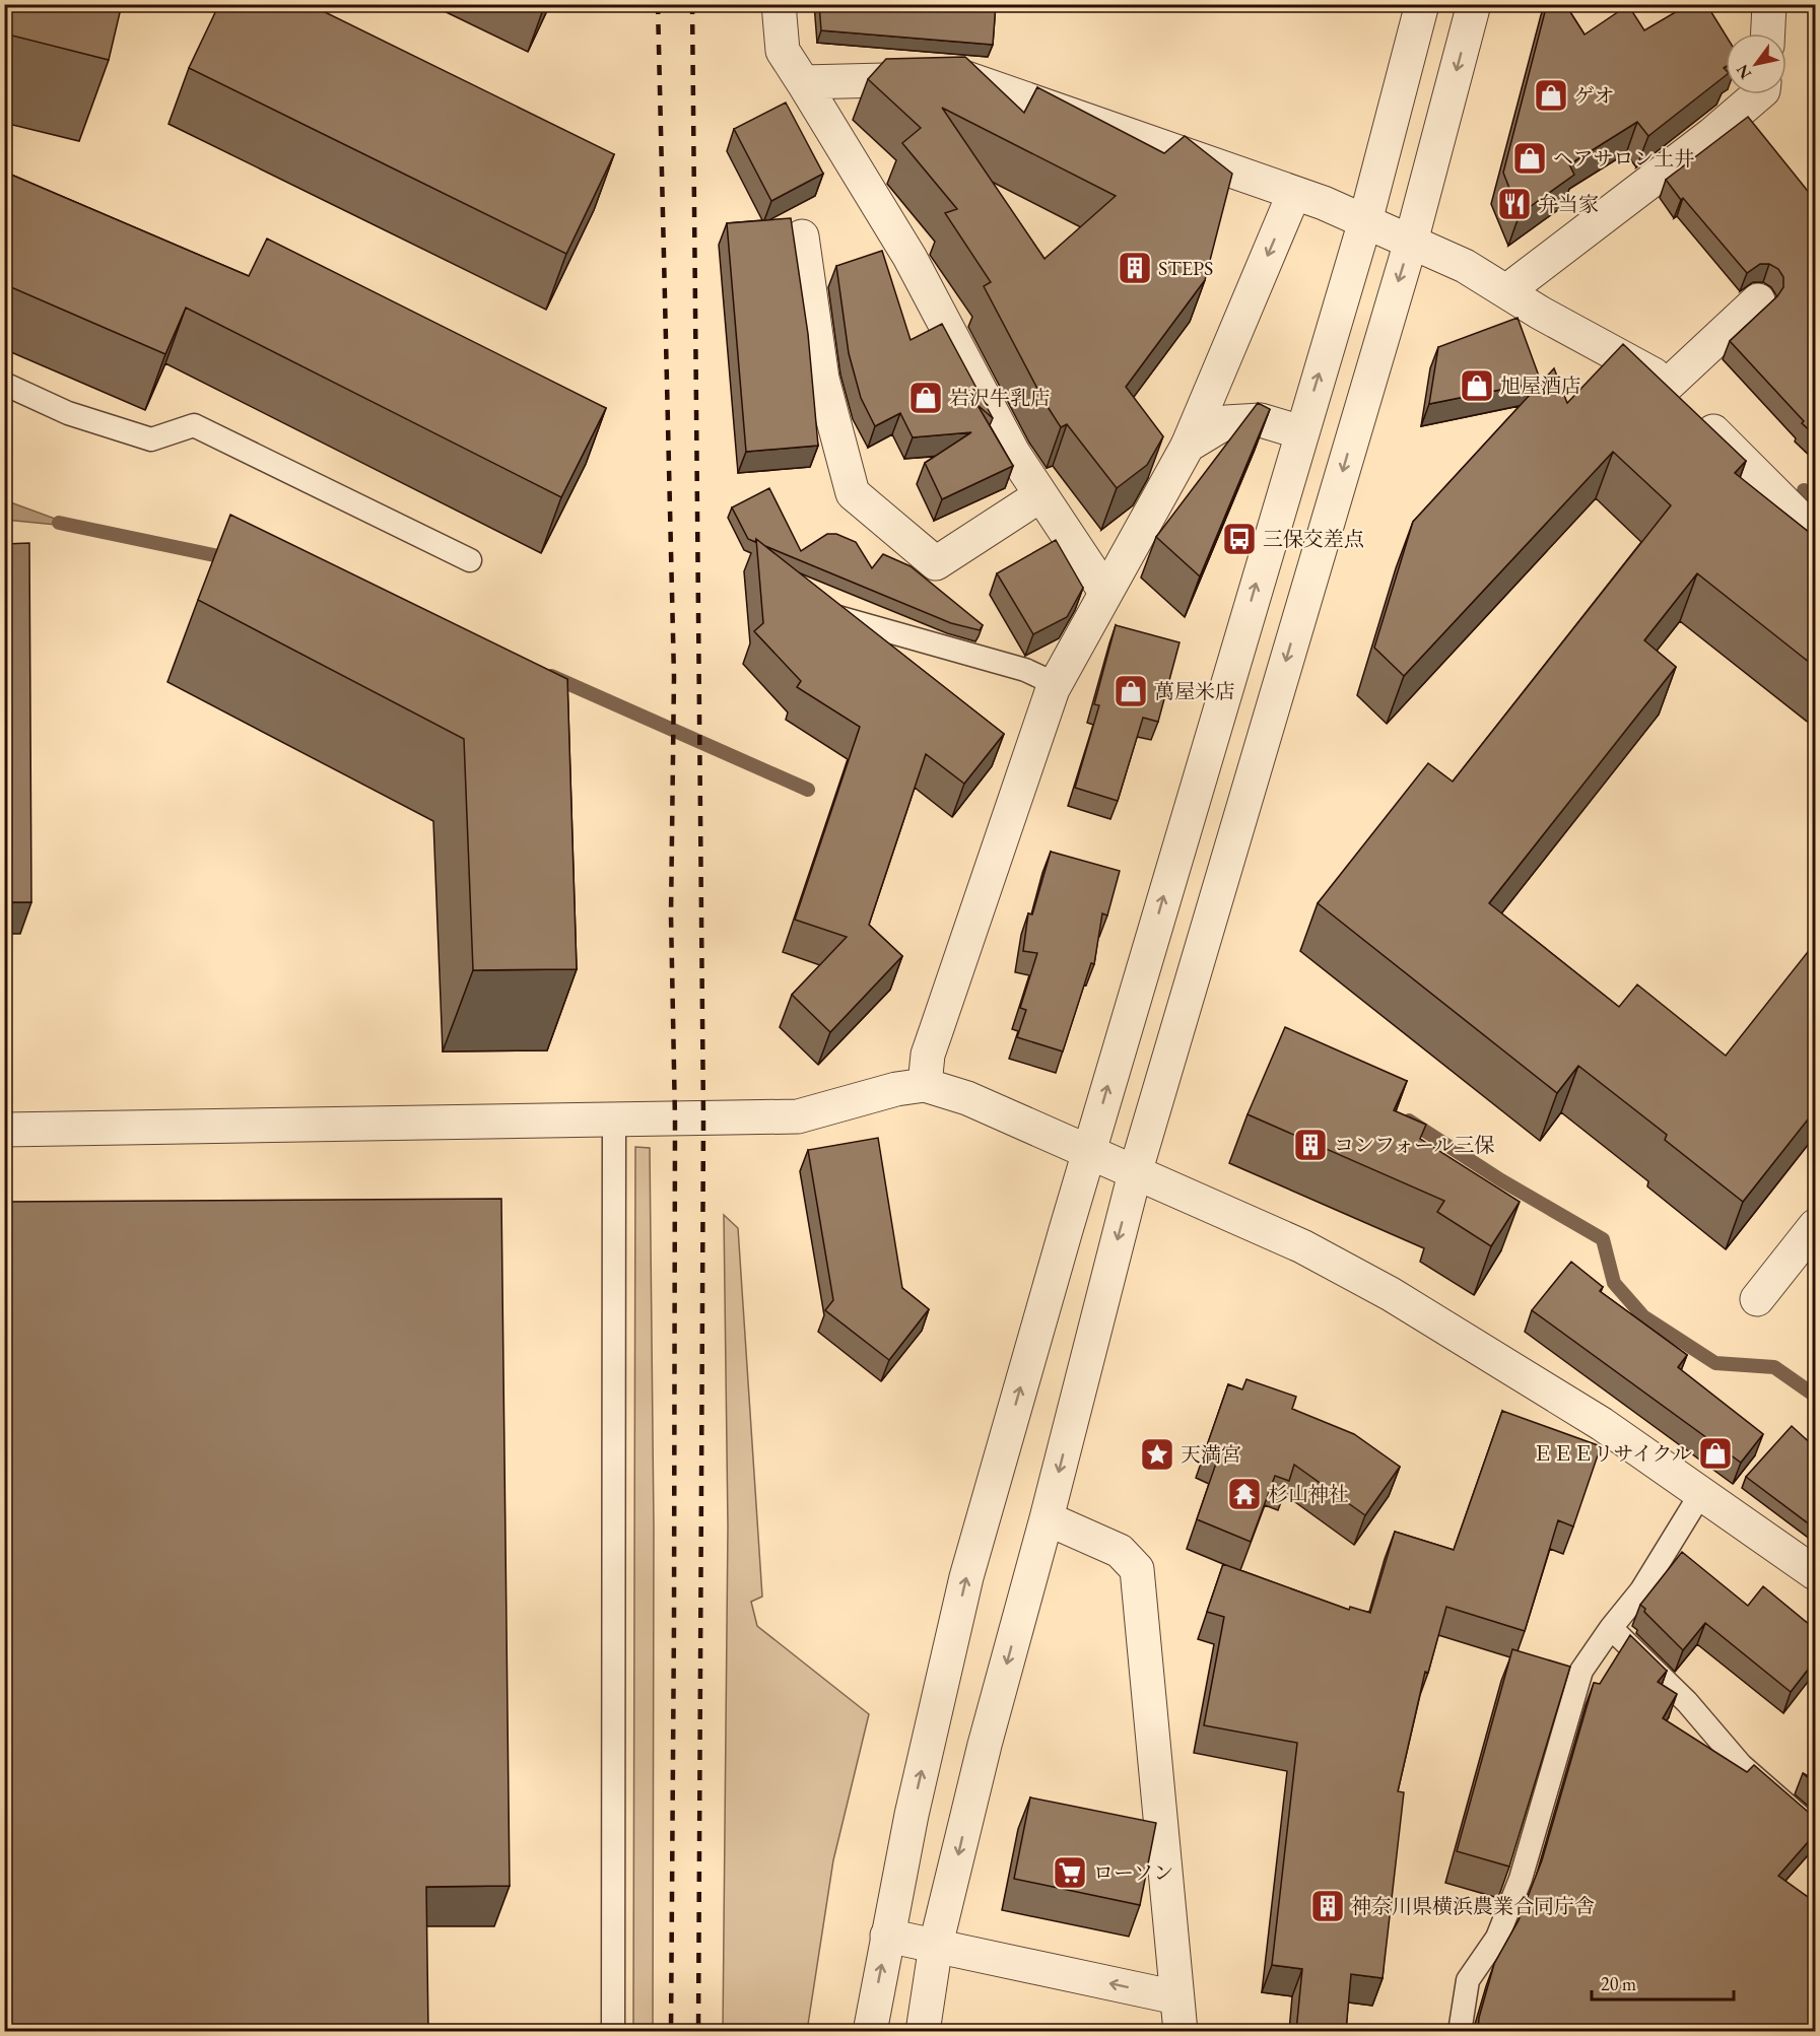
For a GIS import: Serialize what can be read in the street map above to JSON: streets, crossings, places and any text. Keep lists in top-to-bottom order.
{
  "places": {
    "shop": [
      "ゲオ",
      "ヘアサロン土井",
      "旭屋酒店",
      "岩沢牛乳店",
      "萬屋米店",
      "ＥＥＥリサイクル"
    ],
    "restaurant": ["弁当家"],
    "building": ["STEPS", "コンフォール三保", "神奈川県横浜農業合同庁舎"],
    "bus stop": ["三保交差点"],
    "place": ["天満宮"],
    "temple": ["杉山神社"],
    "supermarket": ["ローソン"]
  },
  "scale_bar": "20 m",
  "north": "bottom left"
}
